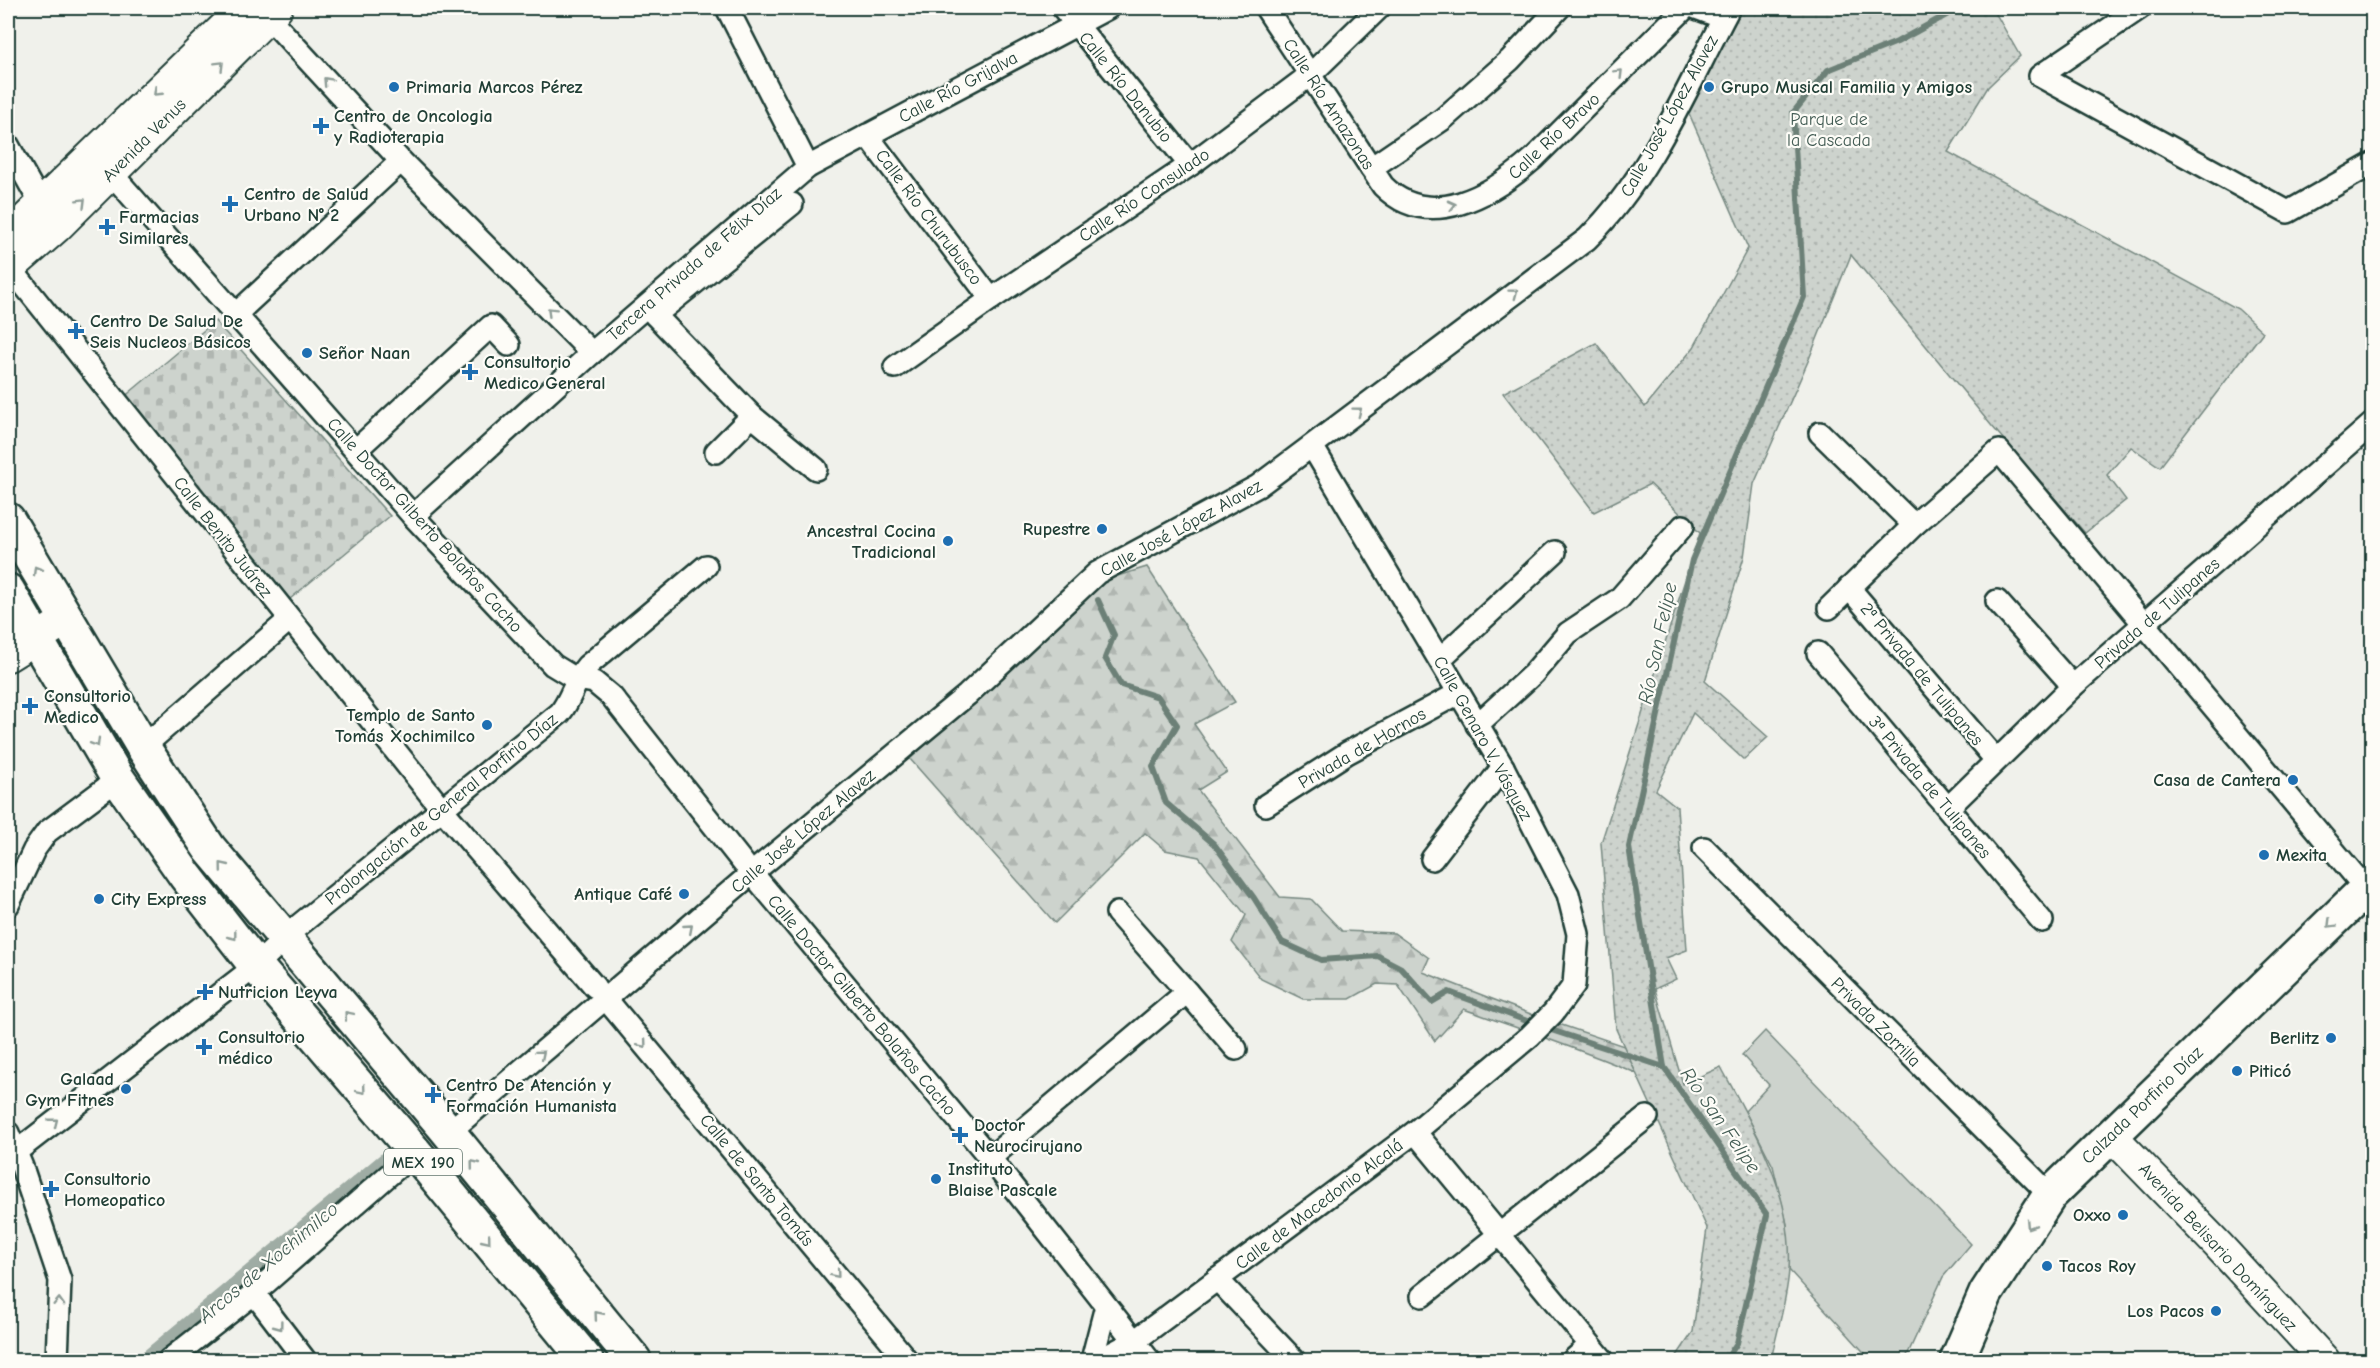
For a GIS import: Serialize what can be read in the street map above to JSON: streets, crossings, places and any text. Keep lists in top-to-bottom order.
{
  "streets": {
    "main road": [
      "Avenida Venus",
      "Calzada Porfirio Díaz",
      "MEX 190",
      "Avenida Belisario Domínguez"
    ],
    "street": [
      "Calle Río Grijalva",
      "Calle Río Danubio",
      "Calle Río Amazonas",
      "Calle José López Alavez",
      "Calle Río Bravo",
      "Calle Río Consulado",
      "Calle Río Churubusco",
      "Tercera Privada de Félix Díaz",
      "Calle Doctor Gilberto Bolaños Cacho",
      "Calle Benito Juárez",
      "Privada de Tulipanes",
      "2ª Privada de Tulipanes",
      "Calle Genaro V. Vásquez",
      "Privada de Hornos",
      "3ª Privada de Tulipanes",
      "Prolongación de General Porfirio Díaz",
      "Privada Zorrilla",
      "Calle de Santo Tomás",
      "Calle de Macedonio Alcalá"
    ]
  },
  "crossings": [
    ["Calle Río Grijalva", "Calle Río Danubio"],
    ["Calle Río Grijalva", "Calle Río Churubusco"],
    ["Calle Río Grijalva", "Tercera Privada de Félix Díaz"],
    ["Calle Río Danubio", "Calle Río Consulado"],
    ["Calle Río Amazonas", "Calle Río Bravo"],
    ["Calle Río Amazonas", "Calle Río Consulado"],
    ["Calle José López Alavez", "Calle Doctor Gilberto Bolaños Cacho"],
    ["Calle José López Alavez", "Calle Genaro V. Vásquez"],
    ["Calle José López Alavez", "MEX 190"],
    ["Calle José López Alavez", "Calle de Santo Tomás"],
    ["Avenida Venus", "Calle Doctor Gilberto Bolaños Cacho"],
    ["Avenida Venus", "Calle Benito Juárez"],
    ["Calle Río Consulado", "Calle Río Churubusco"],
    ["Tercera Privada de Félix Díaz", "Calle Doctor Gilberto Bolaños Cacho"],
    ["Calle Doctor Gilberto Bolaños Cacho", "Prolongación de General Porfirio Díaz"],
    ["Calle Doctor Gilberto Bolaños Cacho", "Calle de Macedonio Alcalá"],
    ["Calle Benito Juárez", "Prolongación de General Porfirio Díaz"],
    ["Calle Benito Juárez", "Calle de Santo Tomás"],
    ["Privada de Tulipanes", "2ª Privada de Tulipanes"],
    ["Privada de Tulipanes", "3ª Privada de Tulipanes"],
    ["Calle Genaro V. Vásquez", "Privada de Hornos"],
    ["Calle Genaro V. Vásquez", "Calle de Macedonio Alcalá"],
    ["Prolongación de General Porfirio Díaz", "MEX 190"],
    ["Prolongación de General Porfirio Díaz", "Calle de Santo Tomás"],
    ["Privada Zorrilla", "Calzada Porfirio Díaz"],
    ["Calzada Porfirio Díaz", "Avenida Belisario Domínguez"]
  ],
  "one_way": ["Calle José López Alavez", "Calzada Porfirio Díaz", "Calle de Santo Tomás"],
  "water": ["Río San Felipe", "Arcos de Xochimilco"],
  "parks": ["Parque de la Cascada"],
  "places": {
    "other": [
      "Primaria Marcos Pérez",
      "Grupo Musical Familia y Amigos",
      "Señor Naan",
      "Rupestre",
      "Ancestral Cocina Tradicional",
      "Templo de Santo Tomás Xochimilco",
      "Casa de Cantera",
      "Mexita",
      "Antique Café",
      "City Express",
      "Berlitz",
      "Piticó",
      "Galaad Gym Fitnes",
      "Instituto Blaise Pascale",
      "Oxxo",
      "Tacos Roy",
      "Los Pacos"
    ],
    "health": [
      "Centro de Oncologia y Radioterapia",
      "Centro de Salud Urbano N° 2",
      "Farmacias Similares",
      "Centro De Salud De Seis Nucleos Básicos",
      "Consultorio Medico General",
      "Consultorio Medico",
      "Nutricion Leyva",
      "Consultorio médico",
      "Centro De Atención y Formación Humanista",
      "Doctor Neurocirujano",
      "Consultorio Homeopatico"
    ]
  }
}
